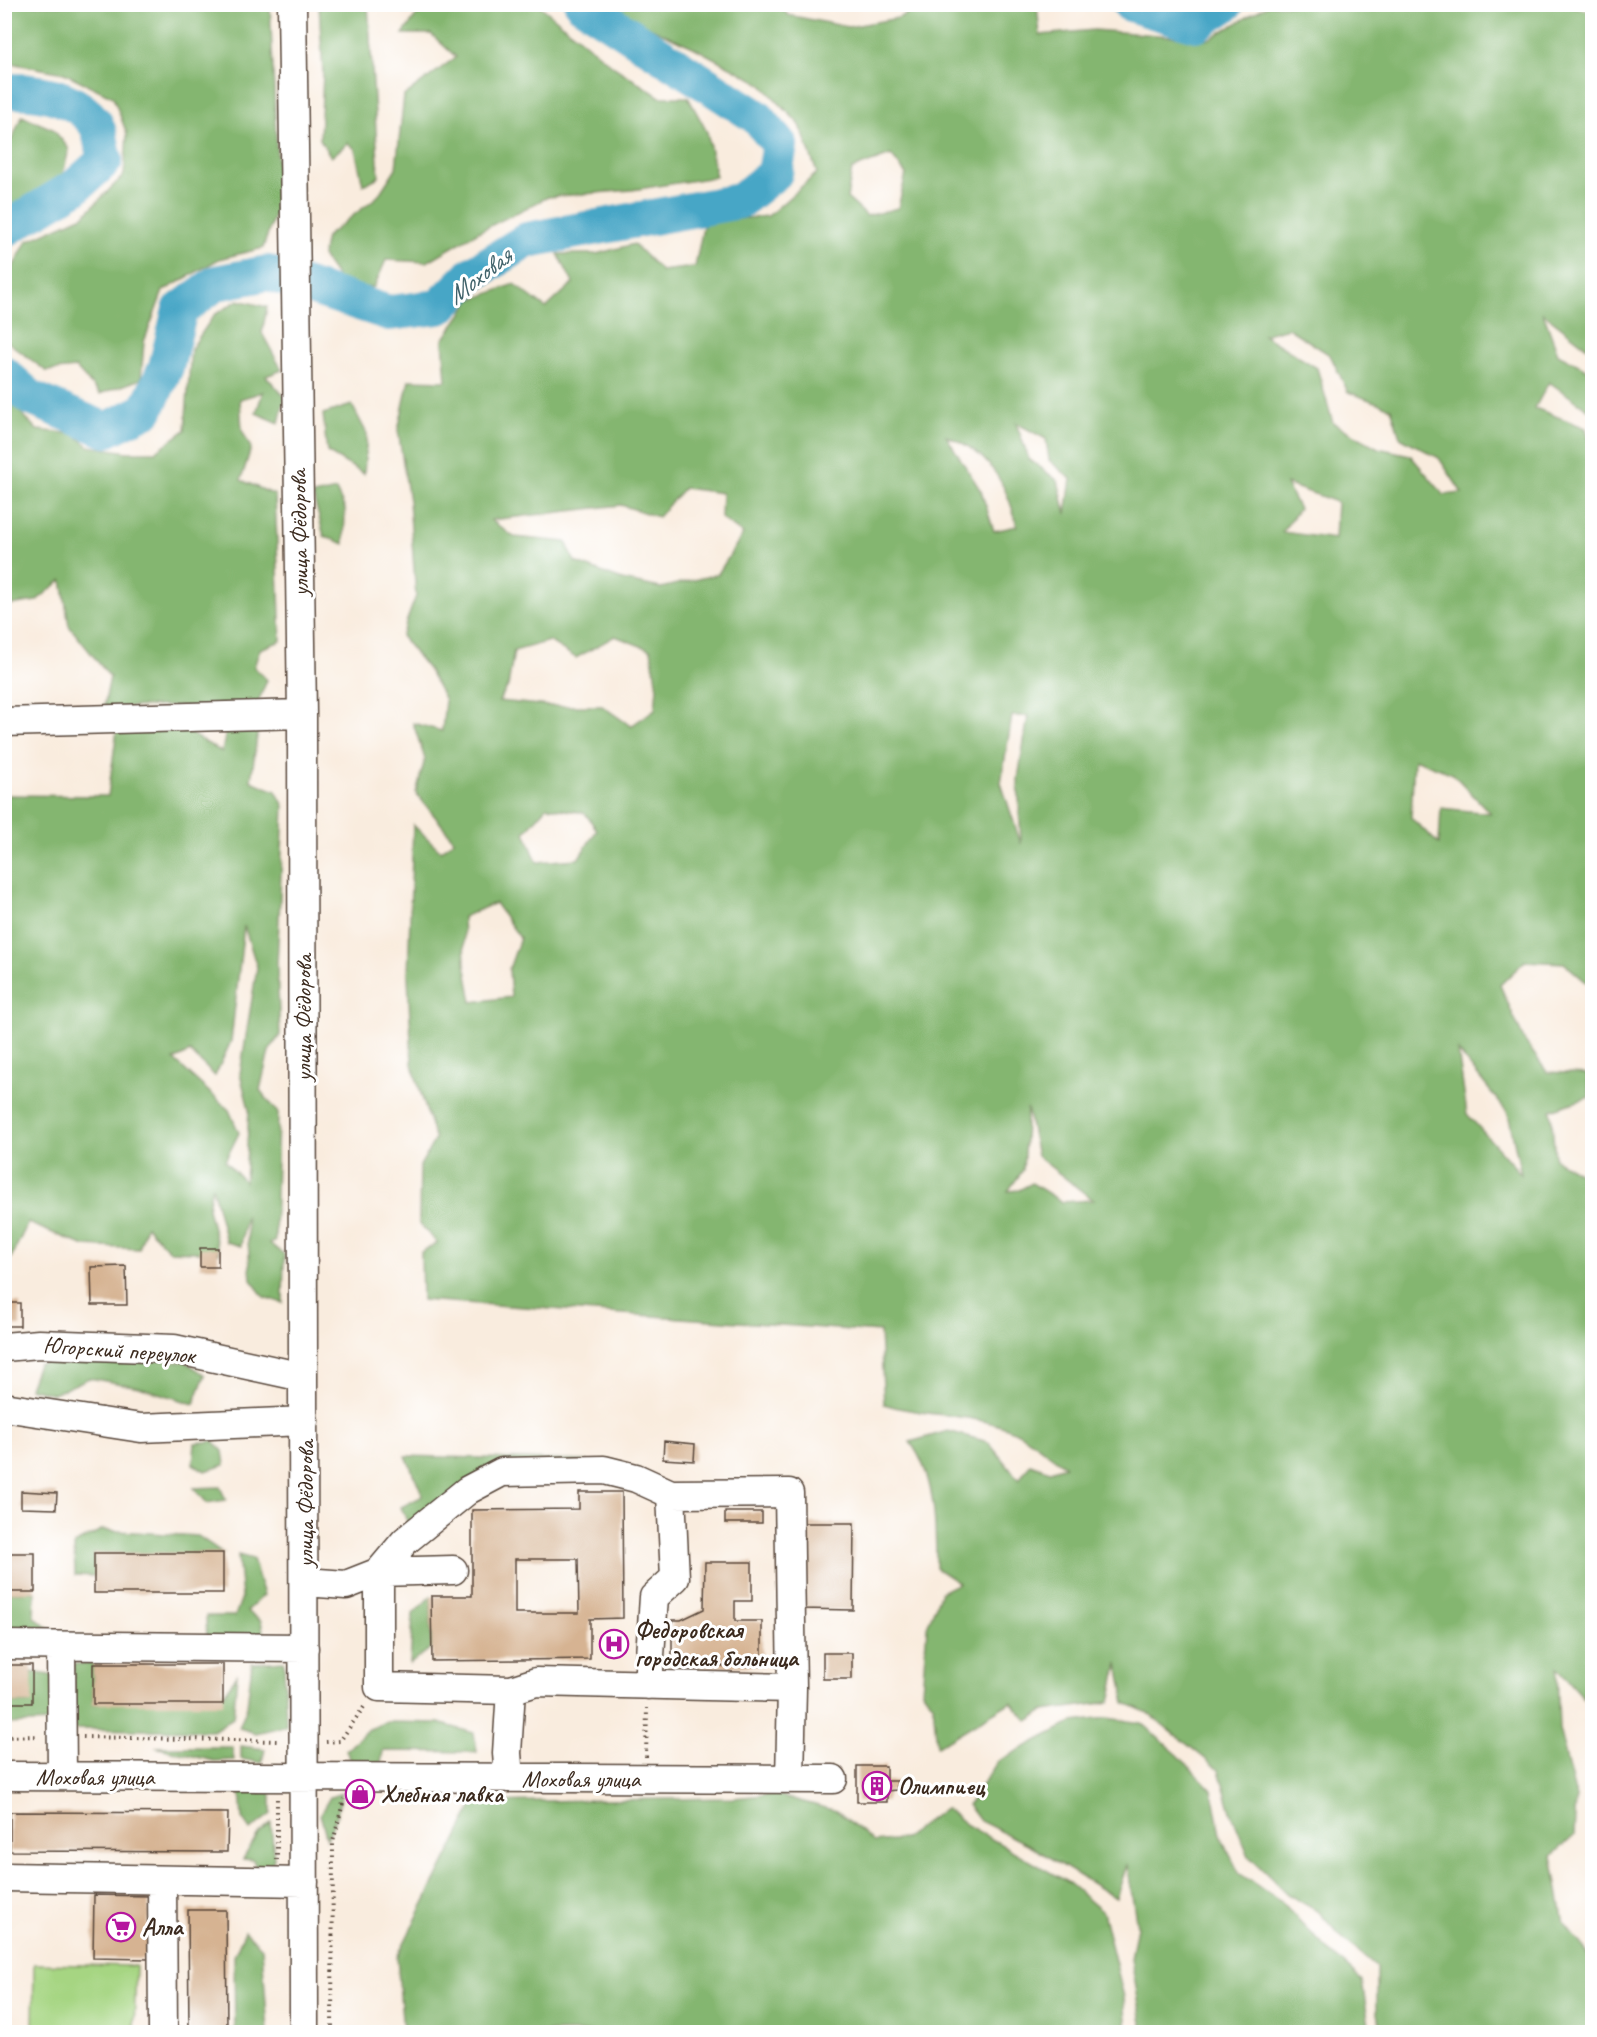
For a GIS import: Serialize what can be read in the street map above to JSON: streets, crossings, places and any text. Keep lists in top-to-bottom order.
{
  "streets": {
    "street": ["улица Фёдорова", "Югорский переулок", "Моховая улица"]
  },
  "crossings": [
    ["улица Фёдорова", "Югорский переулок"],
    ["улица Фёдорова", "Моховая улица"]
  ],
  "water": ["Моховая"],
  "places": {
    "hospital": ["Федоровская городская больница"],
    "building": ["Олимпиец"],
    "shop": ["Хлебная лавка"],
    "supermarket": ["Алла"]
  }
}
